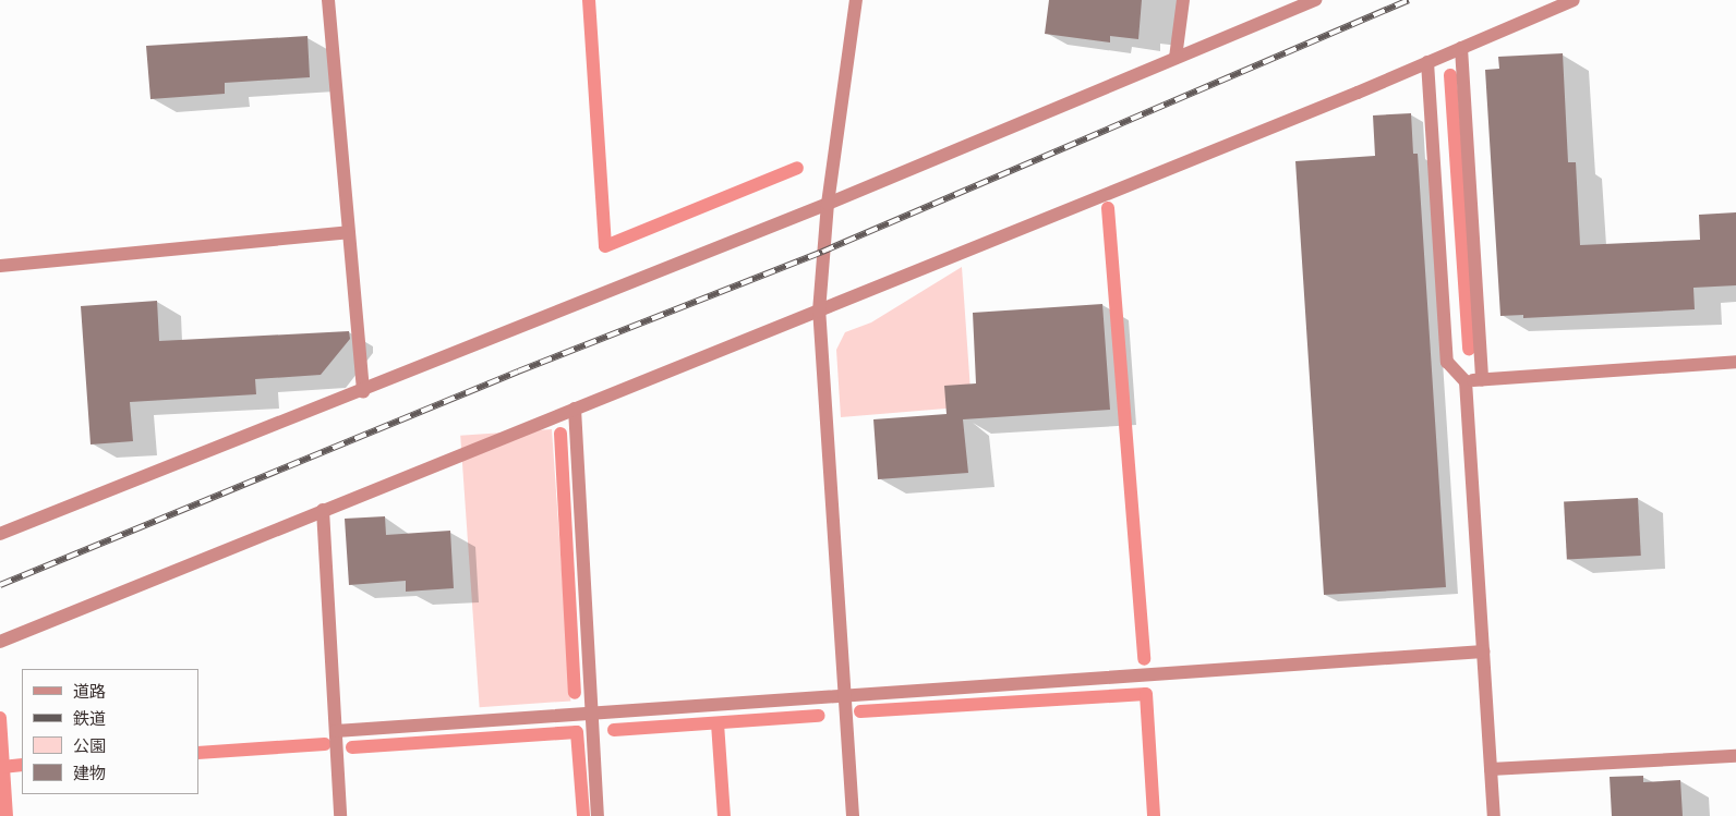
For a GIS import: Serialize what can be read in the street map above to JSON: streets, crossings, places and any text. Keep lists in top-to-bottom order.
{
  "legend": [
    "道路",
    "鉄道",
    "公園",
    "建物"
  ]
}
